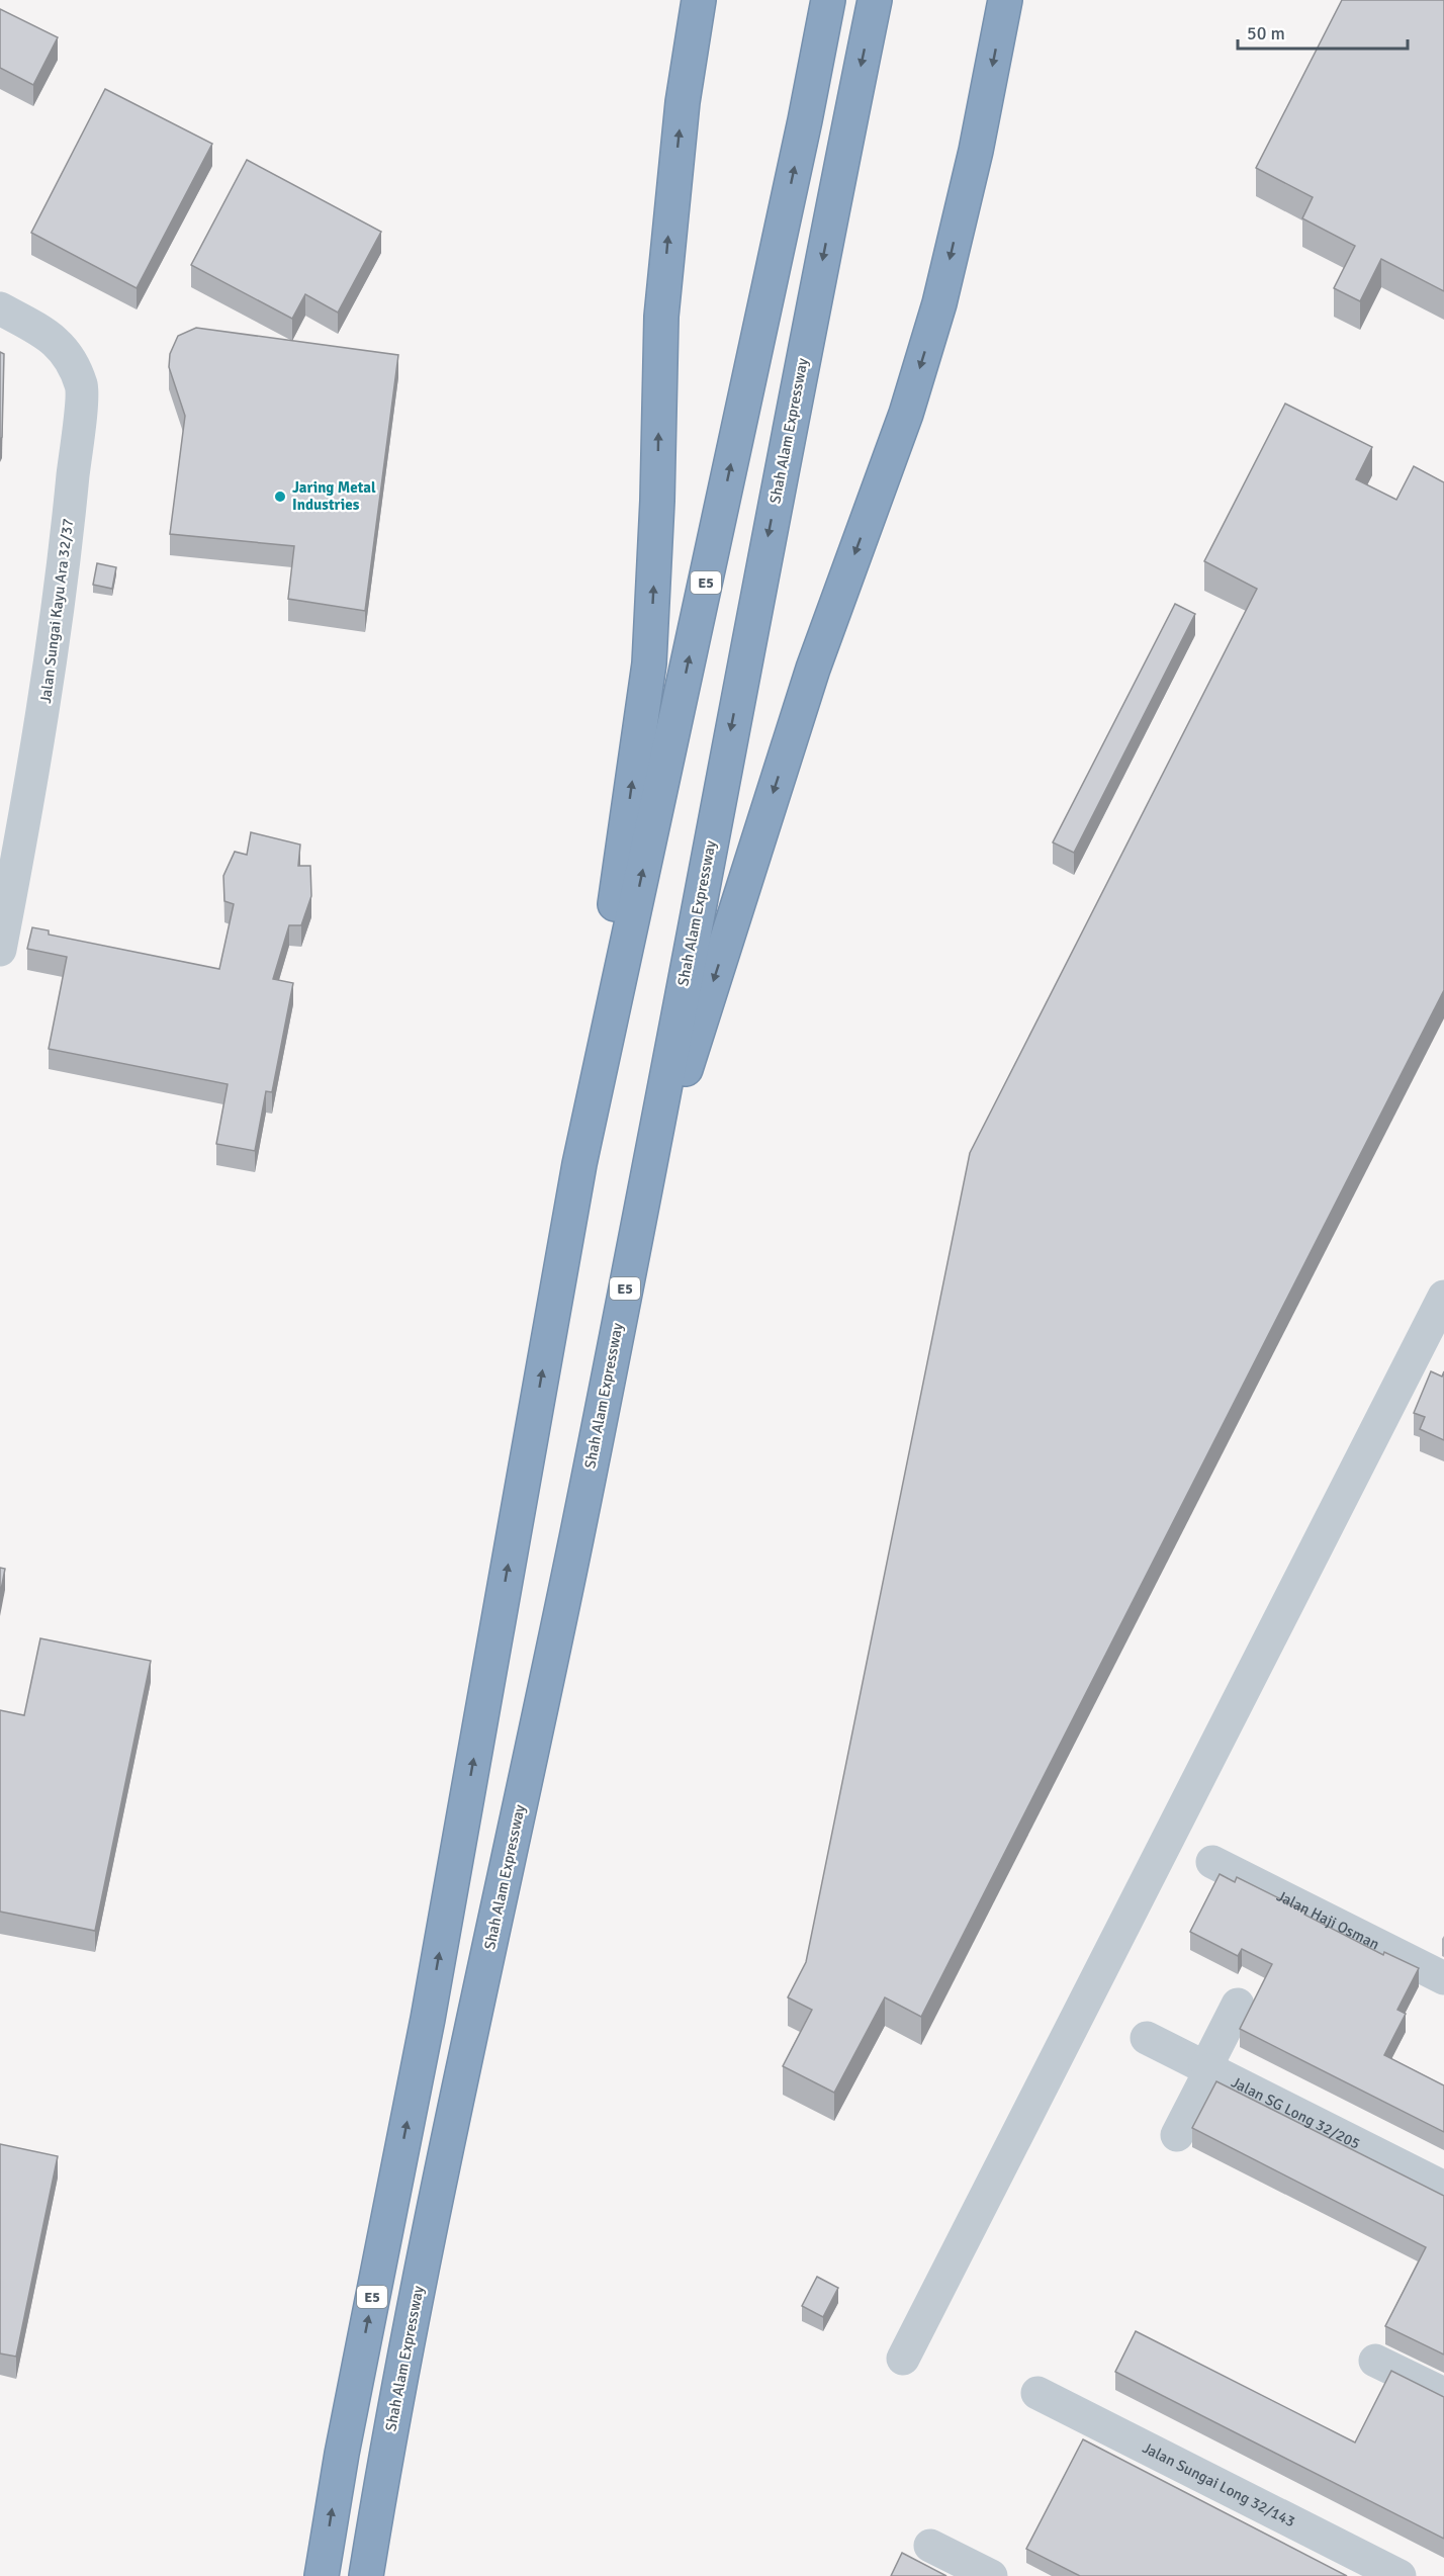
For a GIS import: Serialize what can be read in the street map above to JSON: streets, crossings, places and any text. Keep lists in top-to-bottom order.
{
  "streets": {
    "highway": ["Shah Alam Expressway", "E5"],
    "street": [
      "Jalan Sungai Kayu Ara 32/37",
      "Jalan Haji Osman",
      "Jalan SG Long 32/205",
      "Jalan Sungai Long 32/143"
    ]
  },
  "places": ["Jaring Metal Industries"],
  "scale_bar": "50 m"
}
